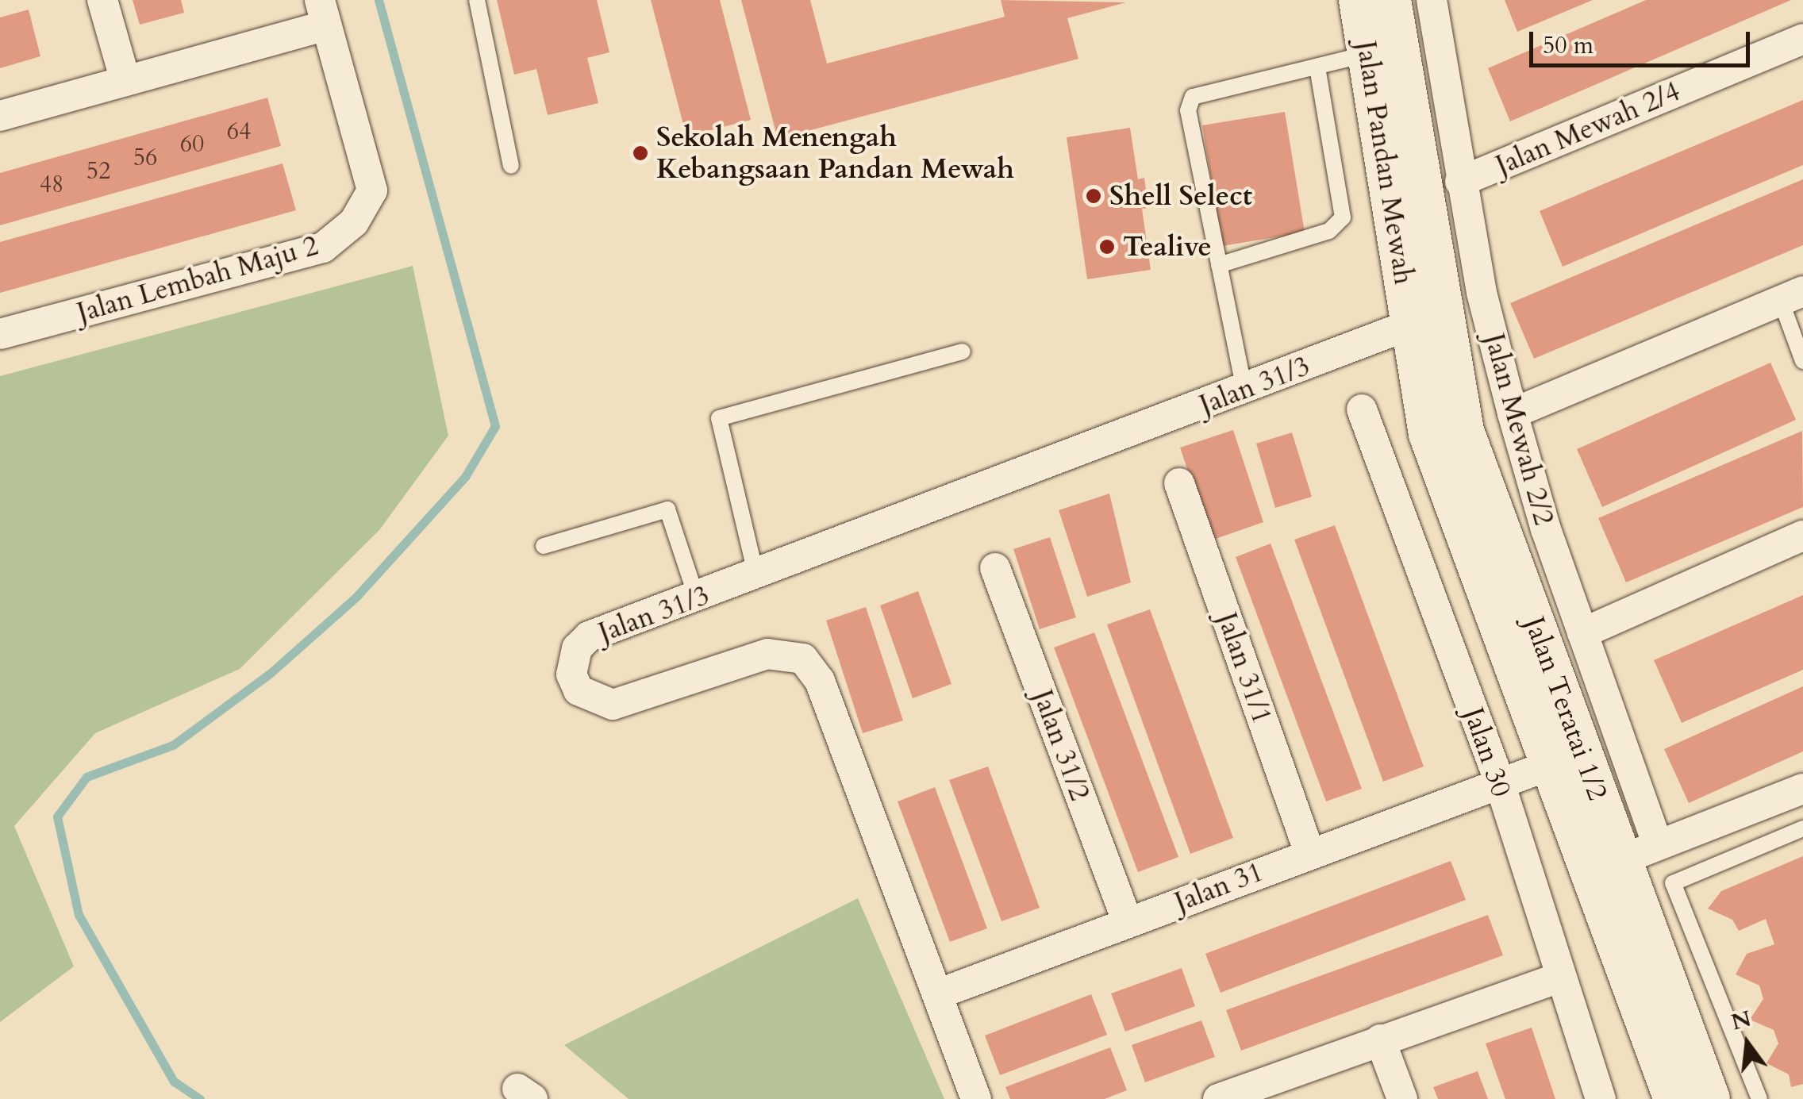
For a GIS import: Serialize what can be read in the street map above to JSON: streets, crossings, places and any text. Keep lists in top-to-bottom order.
{
  "streets": {
    "main road": ["Jalan Pandan Mewah", "Jalan Teratai 1/2"],
    "street": [
      "Jalan Mewah 2/4",
      "Jalan Lembah Maju 2",
      "Jalan 31/3",
      "Jalan Mewah 2/2",
      "Jalan 31/1",
      "Jalan 31/2",
      "Jalan 30",
      "Jalan 31"
    ]
  },
  "crossings": [
    ["Jalan Mewah 2/4", "Jalan Mewah 2/2"],
    ["Jalan Pandan Mewah", "Jalan 31/3"],
    ["Jalan Pandan Mewah", "Jalan Teratai 1/2"],
    ["Jalan 31/3", "Jalan Teratai 1/2"],
    ["Jalan 31/3", "Jalan 31"],
    ["Jalan Mewah 2/2", "Jalan Teratai 1/2"],
    ["Jalan 31/1", "Jalan 31"],
    ["Jalan Teratai 1/2", "Jalan 31"],
    ["Jalan 31/2", "Jalan 31"],
    ["Jalan 30", "Jalan 31"]
  ],
  "places": ["Sekolah Menengah Kebangsaan Pandan Mewah", "Shell Select", "Tealive"],
  "house_numbers": [
    "64",
    "60",
    "56",
    "52",
    "48"
  ],
  "scale_bar": "50 m",
  "north": "top"
}
